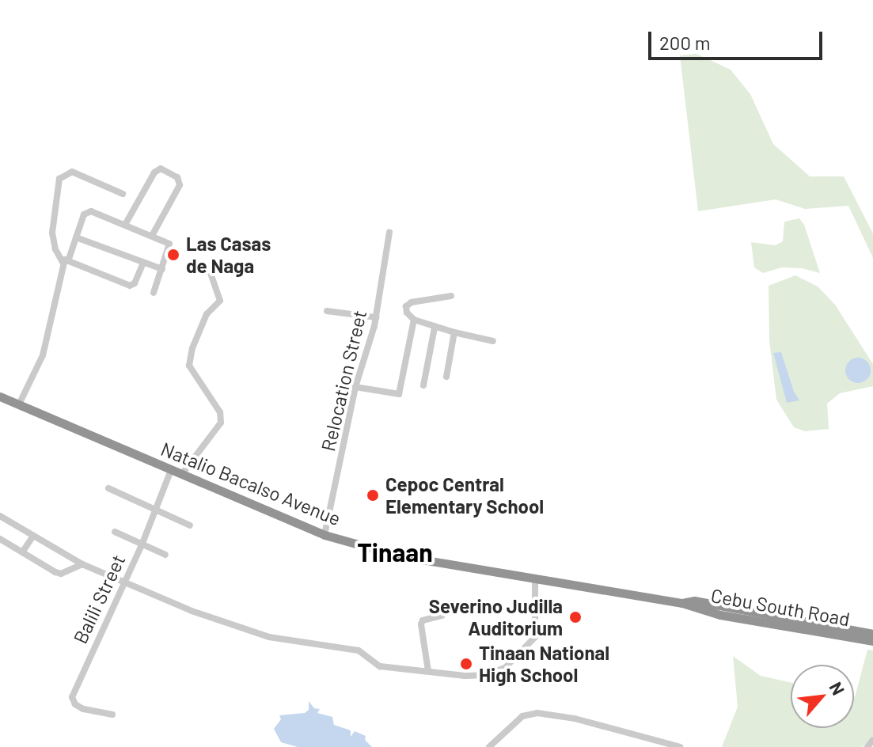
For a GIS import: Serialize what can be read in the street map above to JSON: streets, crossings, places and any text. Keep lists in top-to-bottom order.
{
  "streets": {
    "highway": ["Natalio Bacalso Avenue", "Cebu South Road"],
    "street": ["Relocation Street", "Balili Street"]
  },
  "crossings": [
    ["Relocation Street", "Natalio Bacalso Avenue"],
    ["Natalio Bacalso Avenue", "Balili Street"],
    ["Natalio Bacalso Avenue", "Cebu South Road"]
  ],
  "districts": ["Tinaan"],
  "places": [
    "Las Casas de Naga",
    "Cepoc Central Elementary School",
    "Severino Judilla Auditorium",
    "Tinaan National High School"
  ],
  "scale_bar": "200 m",
  "north": "top right"
}
